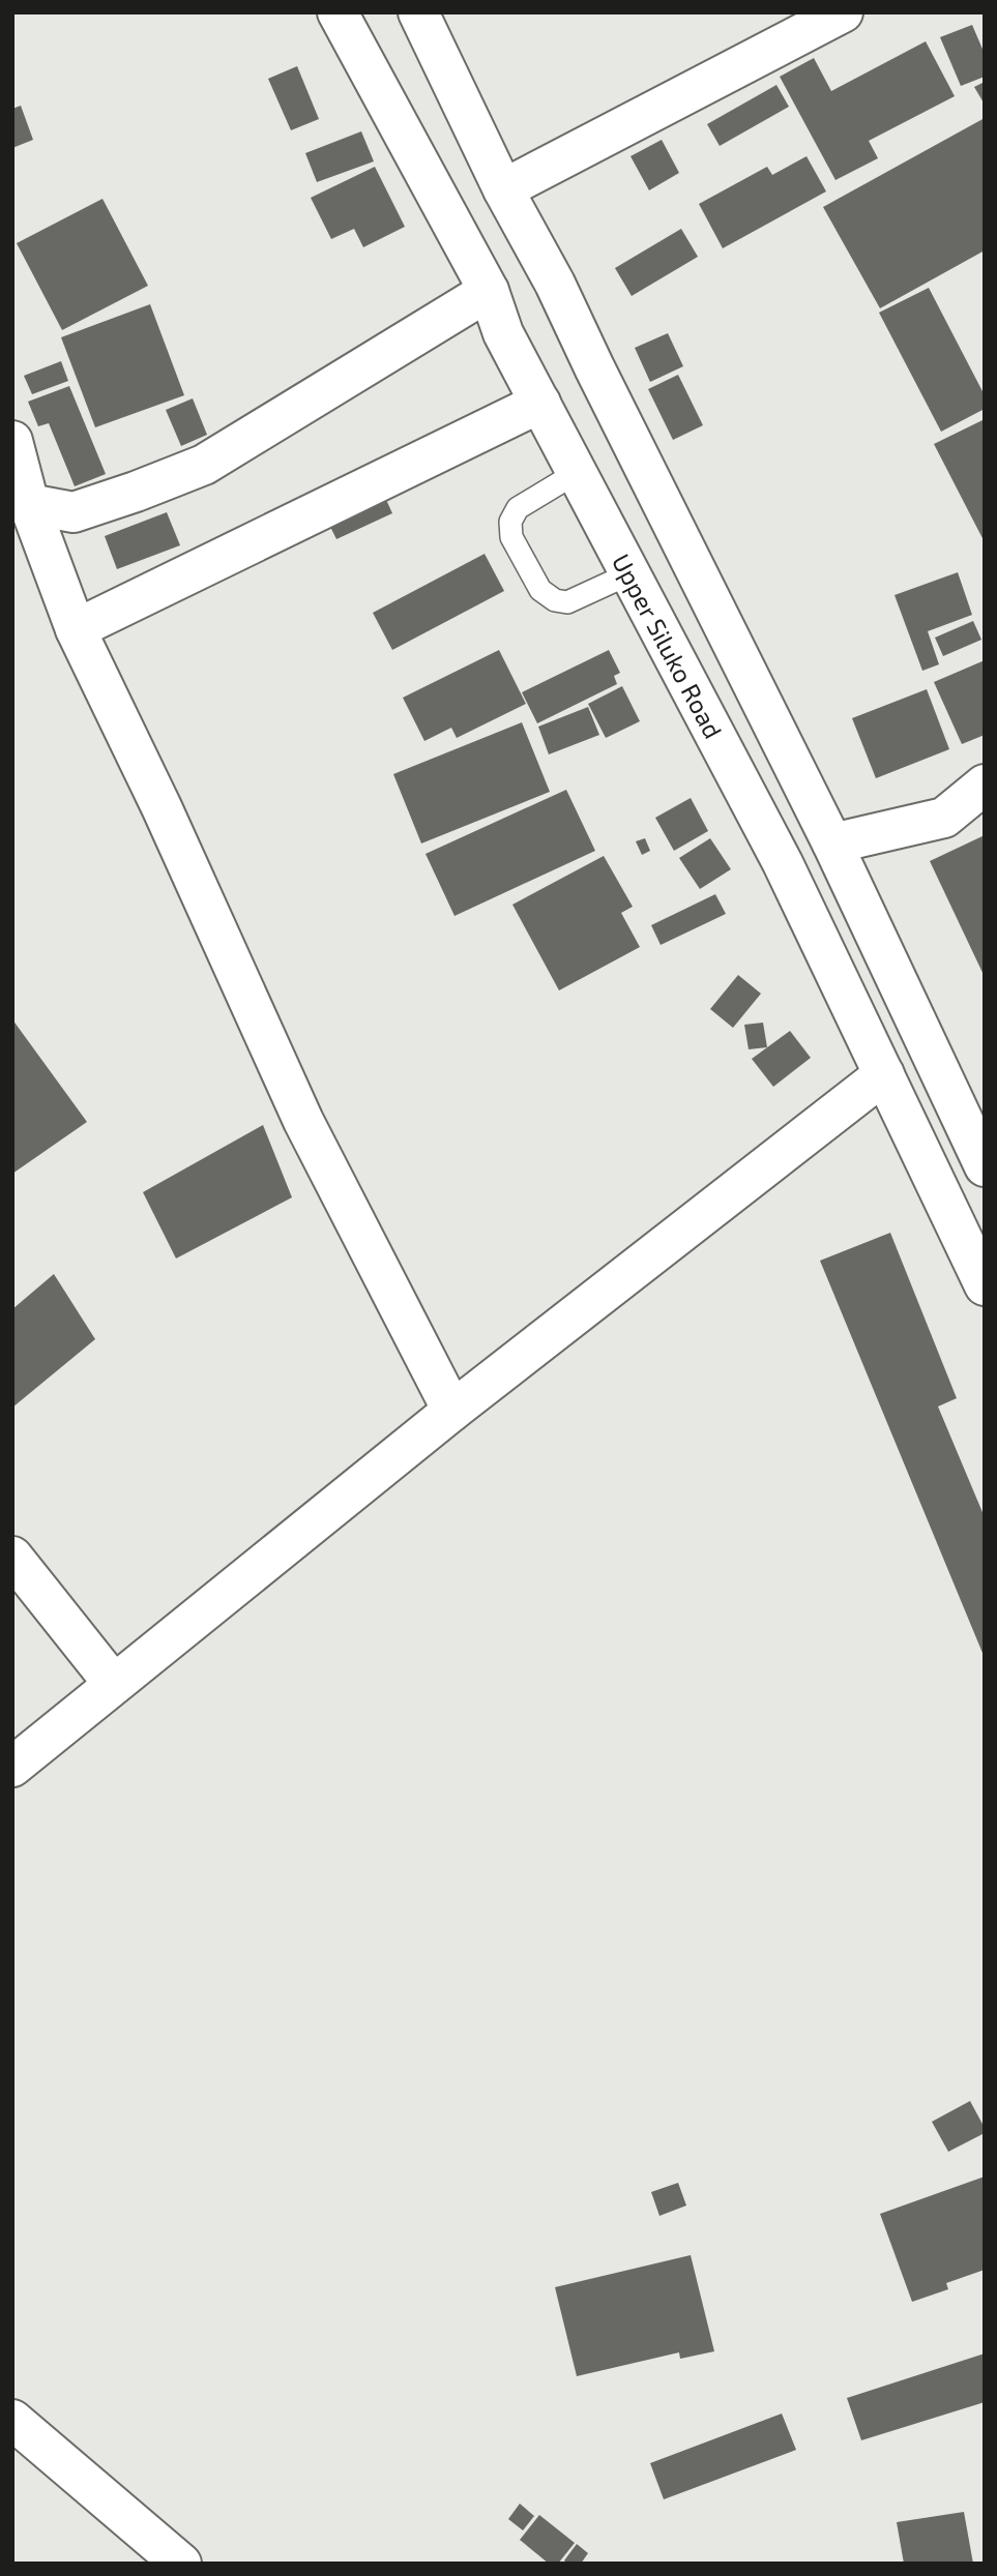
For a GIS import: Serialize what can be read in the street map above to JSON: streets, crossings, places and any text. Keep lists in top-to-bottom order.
{
  "streets": {
    "street": ["Upper Siluko Road"]
  }
}
